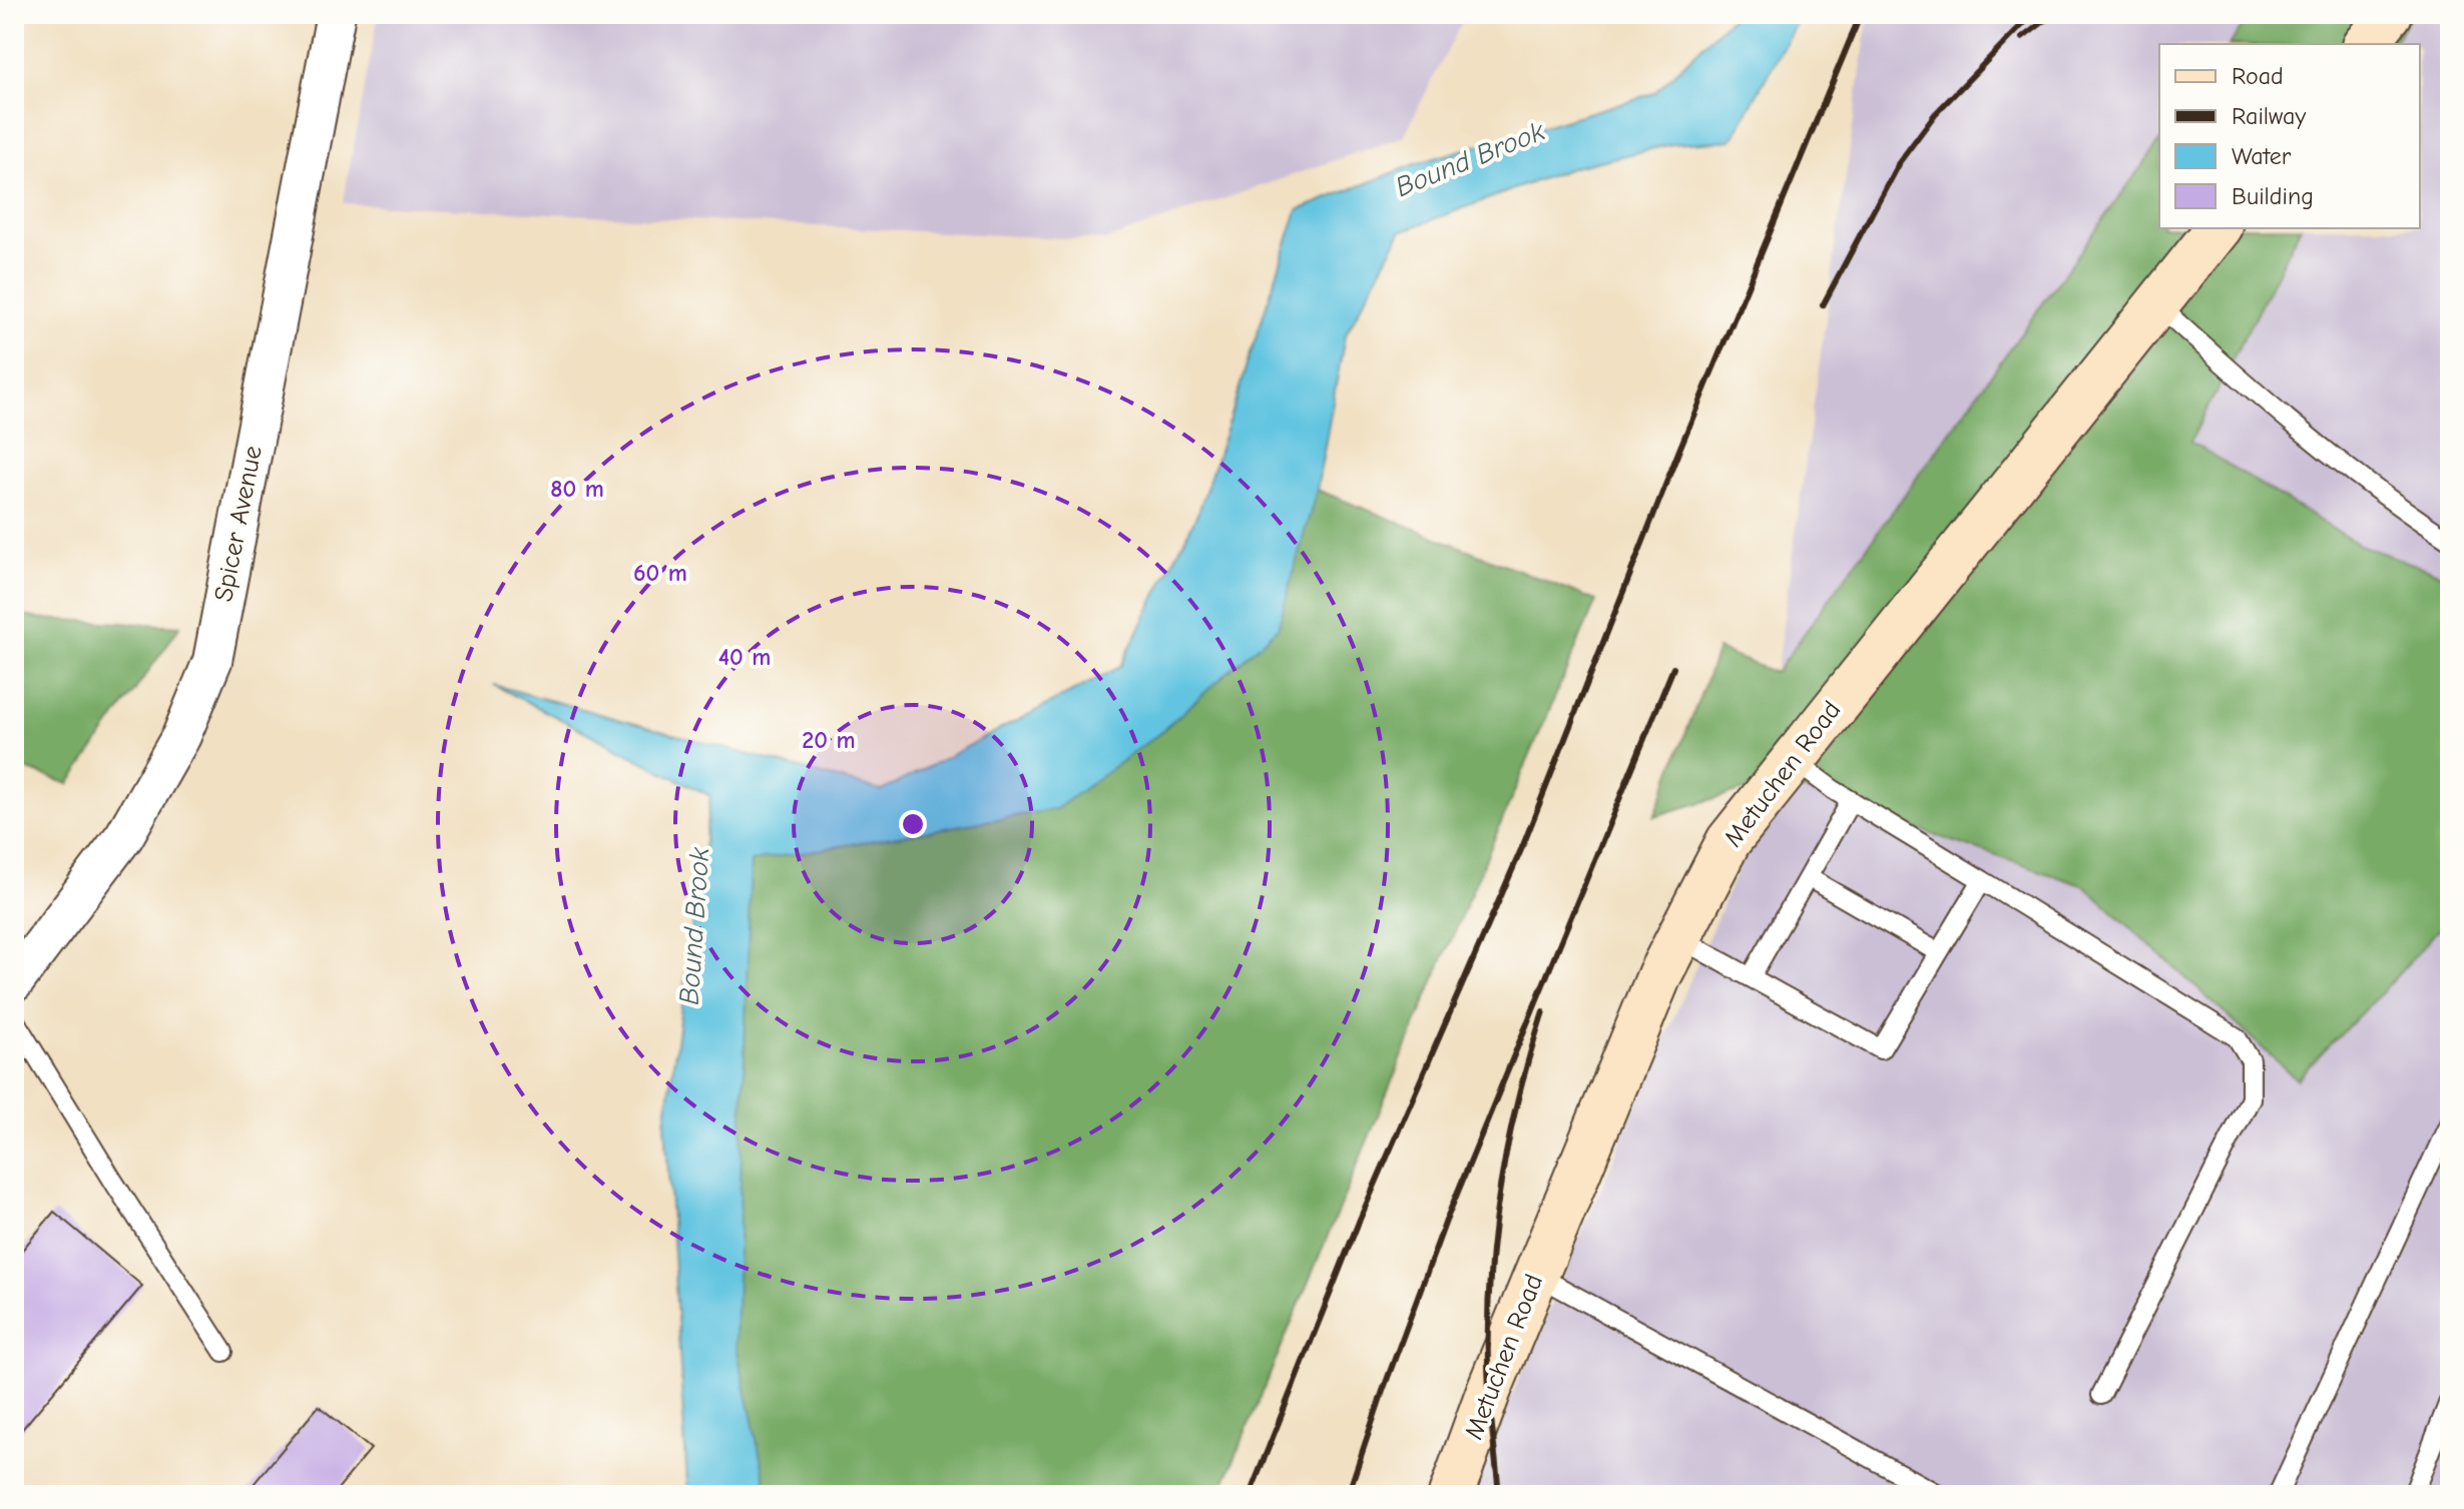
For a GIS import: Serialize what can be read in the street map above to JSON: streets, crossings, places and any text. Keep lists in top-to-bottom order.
{
  "streets": {
    "street": ["Spicer Avenue", "Metuchen Road"]
  },
  "water": ["Bound Brook"],
  "legend": [
    "Road",
    "Railway",
    "Water",
    "Building"
  ],
  "rings": [
    "80 m",
    "60 m",
    "40 m",
    "20 m"
  ]
}
